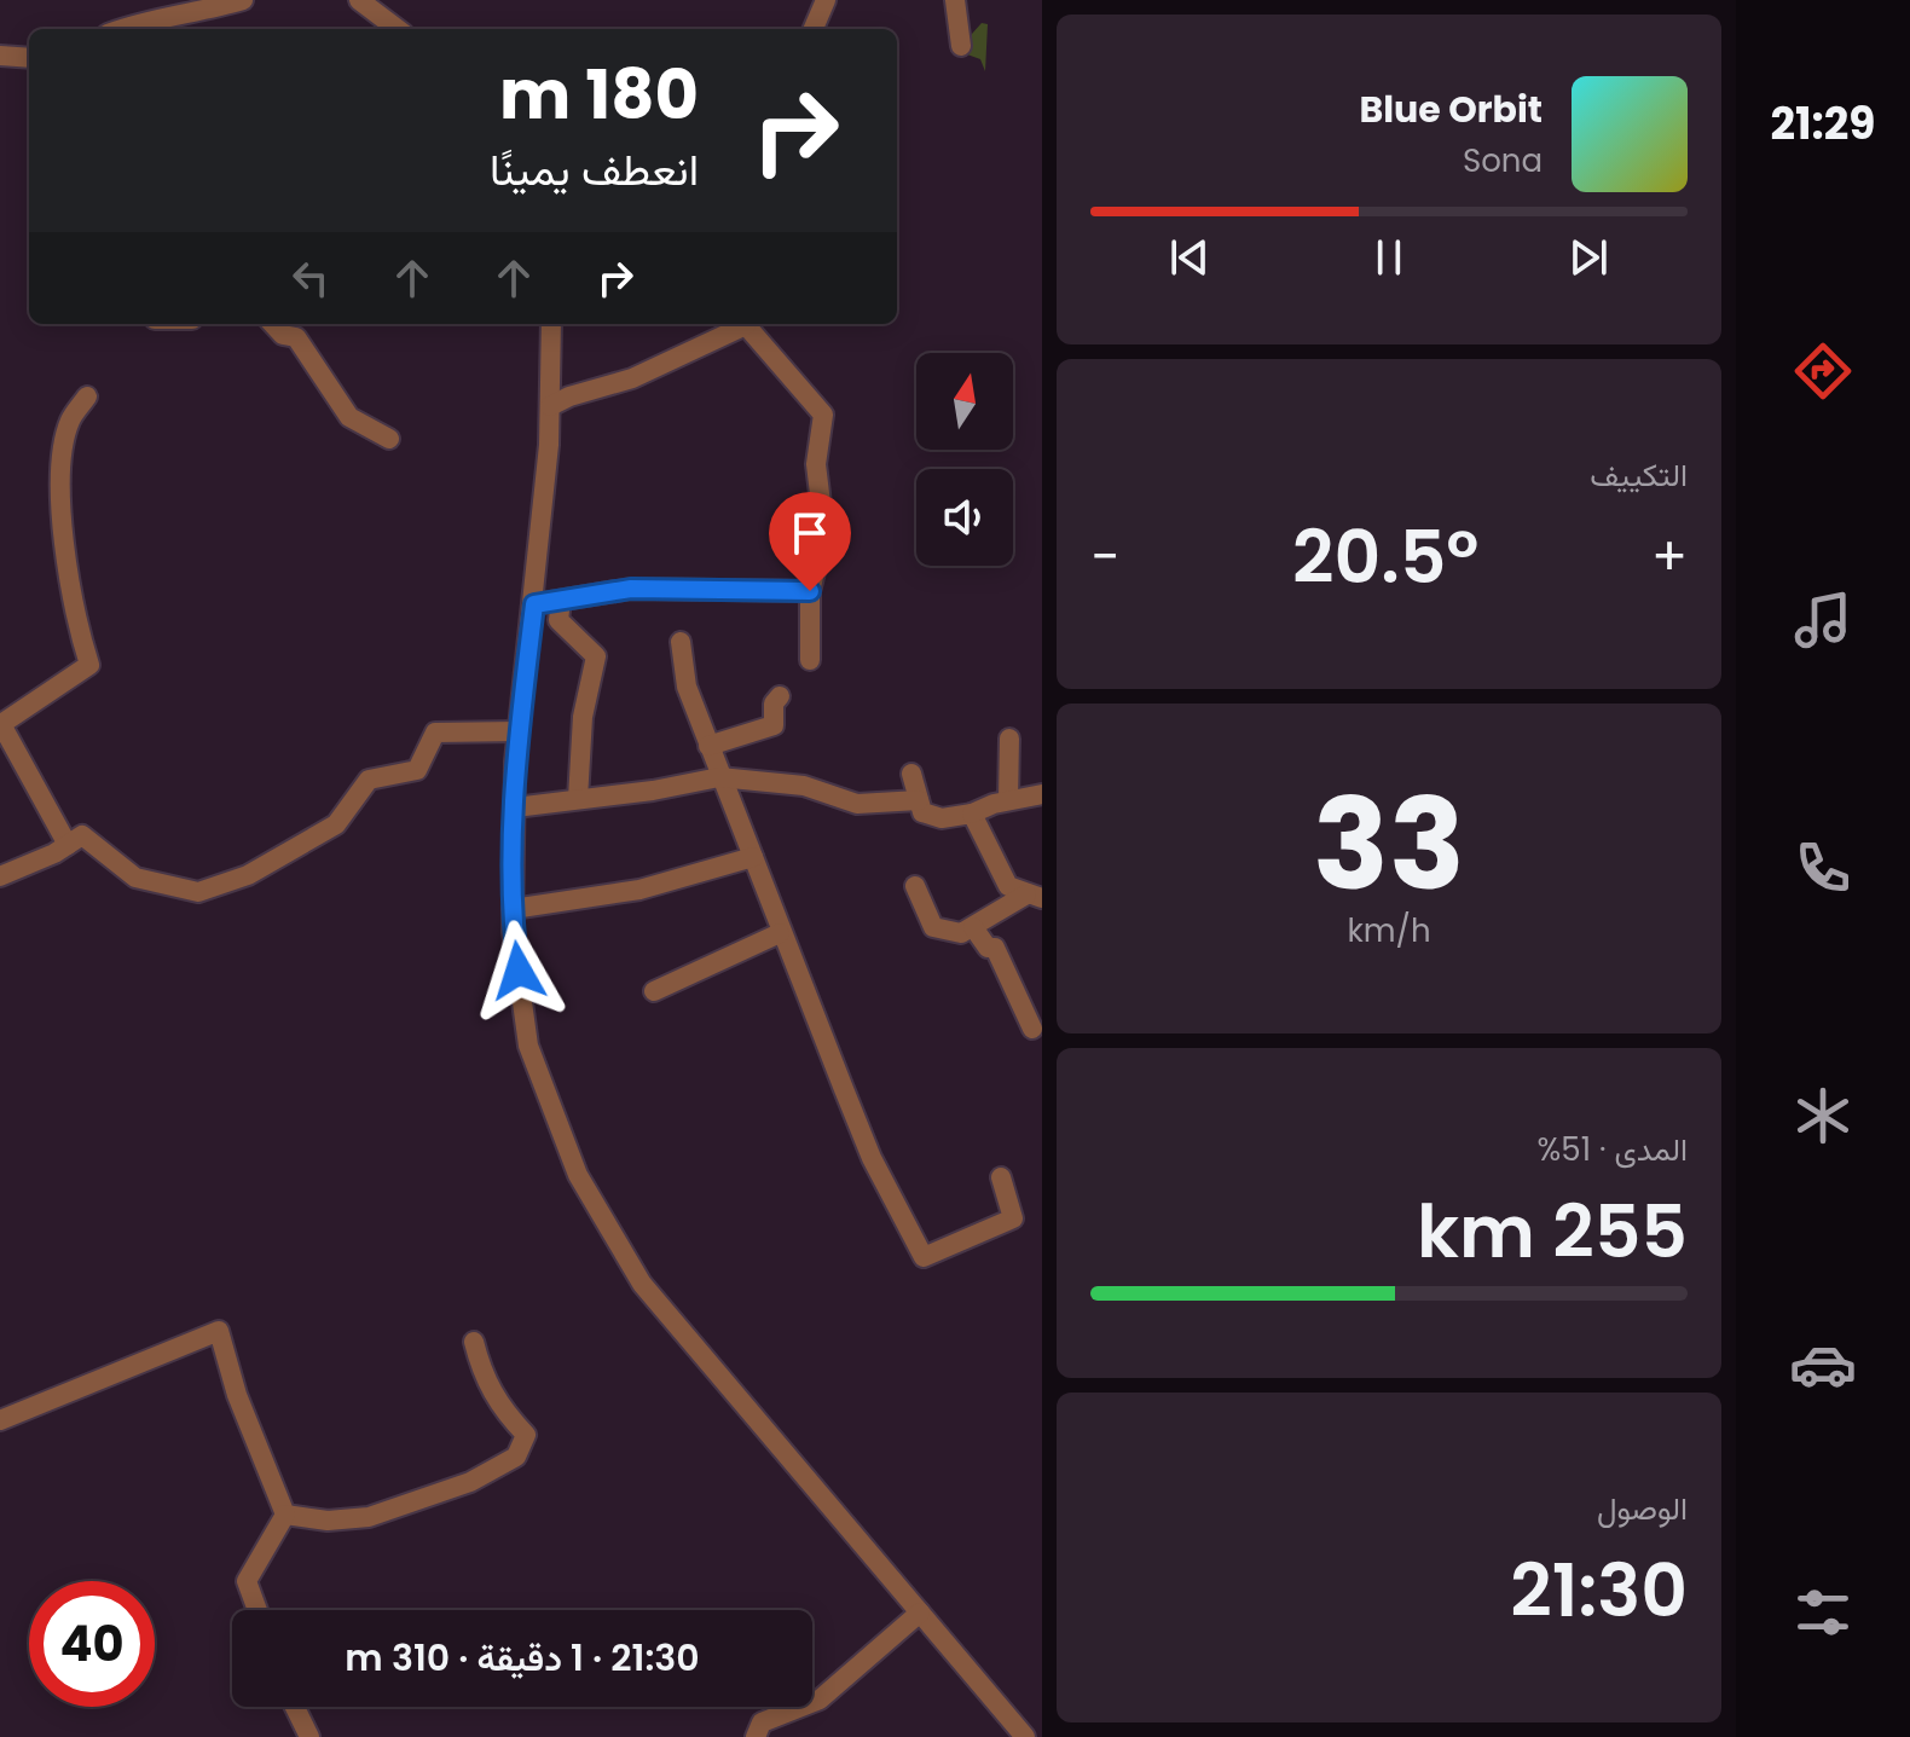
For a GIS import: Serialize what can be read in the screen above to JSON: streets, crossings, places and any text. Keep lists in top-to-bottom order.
{
  "north": "top",
  "page": {
    "tabs": "21:29",
    "turn": ["180 m", "انعطف يمينًا"],
    "song": ["Blue Orbit", "Sona"],
    "tile": [
      "التكييف",
      ["33", "km/h"],
      ["المدى · 51%", "255 km"],
      ["الوصول", "21:30"]
    ],
    "heat": ["−", "20.5°", "+"],
    "limit": "40",
    "trip": "21:30 · 1 دقيقة · 310 m"
  }
}
